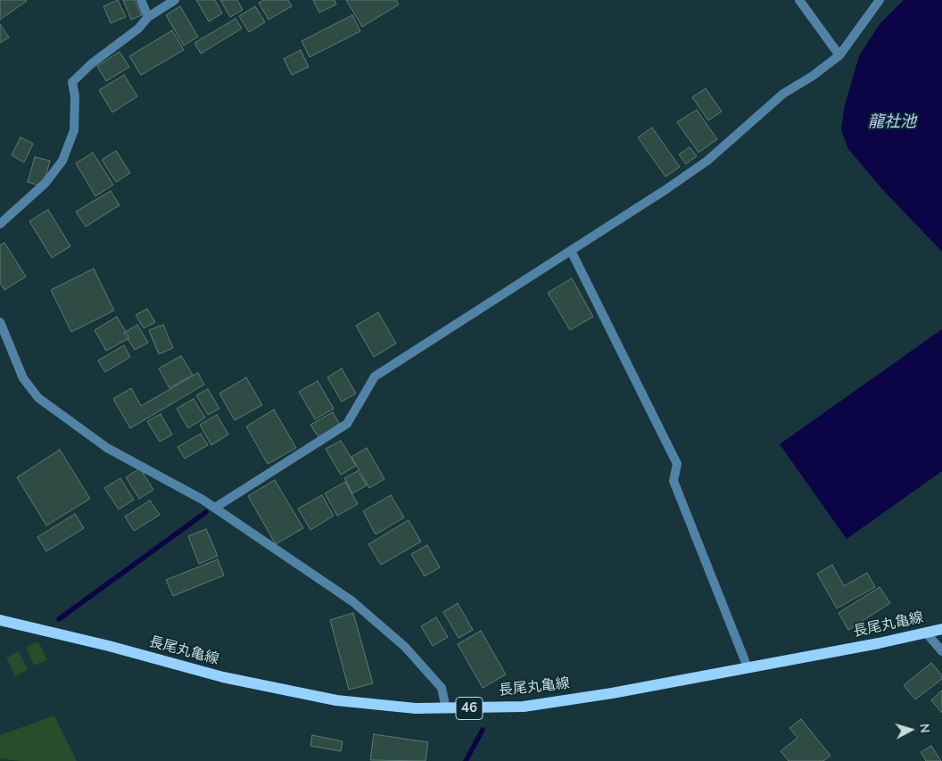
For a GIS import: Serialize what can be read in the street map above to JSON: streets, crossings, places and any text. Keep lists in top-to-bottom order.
{
  "streets": {
    "main road": ["長尾丸亀線", "46"]
  },
  "water": ["龍社池"],
  "north": "right"
}
